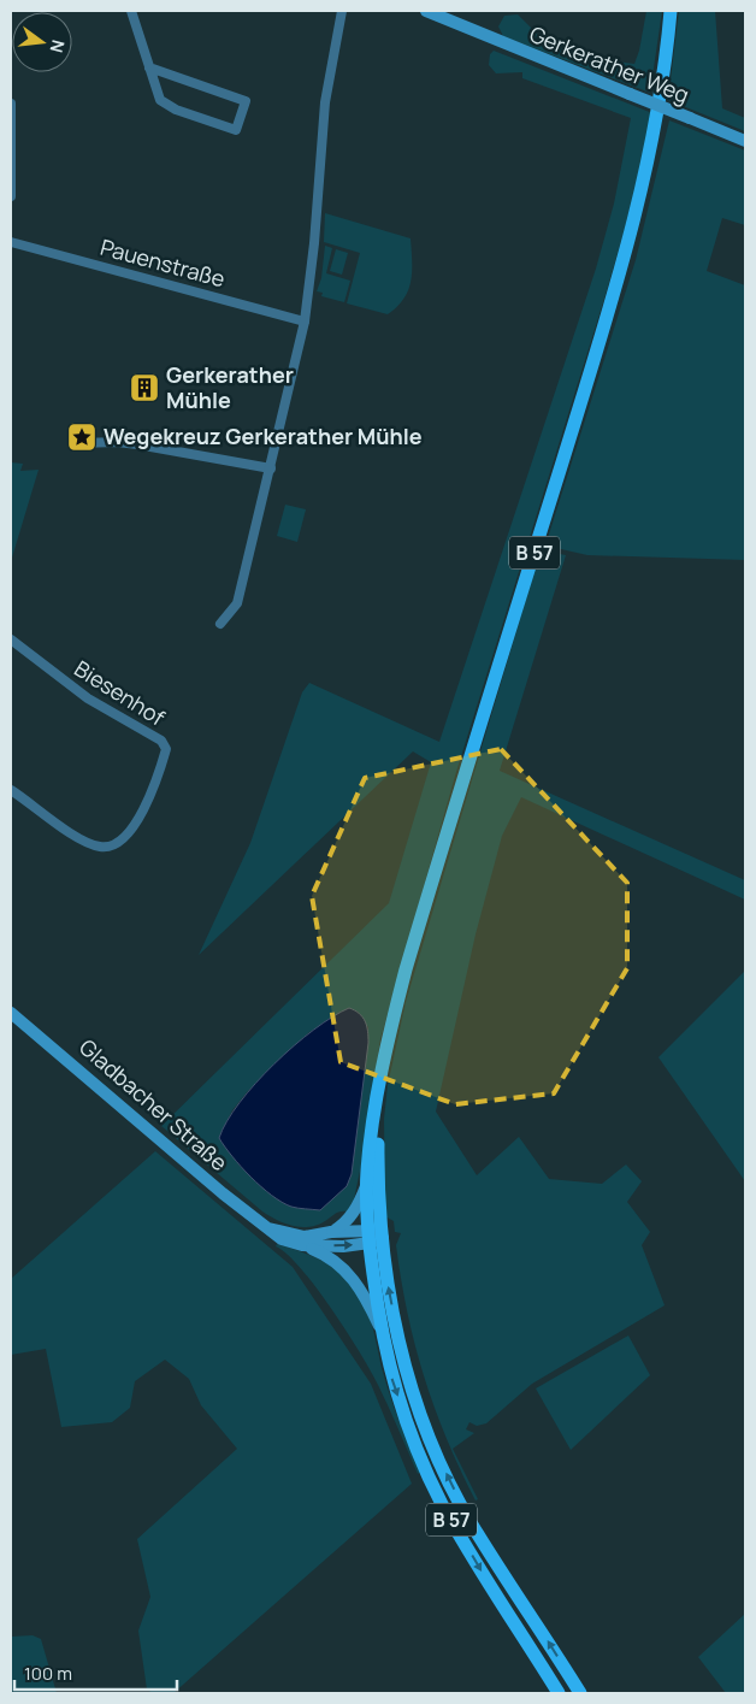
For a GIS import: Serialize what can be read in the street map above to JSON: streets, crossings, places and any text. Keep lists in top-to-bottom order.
{
  "streets": {
    "main road": ["B 57"],
    "street": [
      "Gerkerather Weg",
      "Pauenstraße",
      "Biesenhof",
      "Gladbacher Straße"
    ]
  },
  "crossings": [
    ["B 57", "Gladbacher Straße"]
  ],
  "places": {
    "building": ["Gerkerather Mühle"],
    "place": ["Wegekreuz Gerkerather Mühle"]
  },
  "scale_bar": "100 m",
  "north": "right"
}
